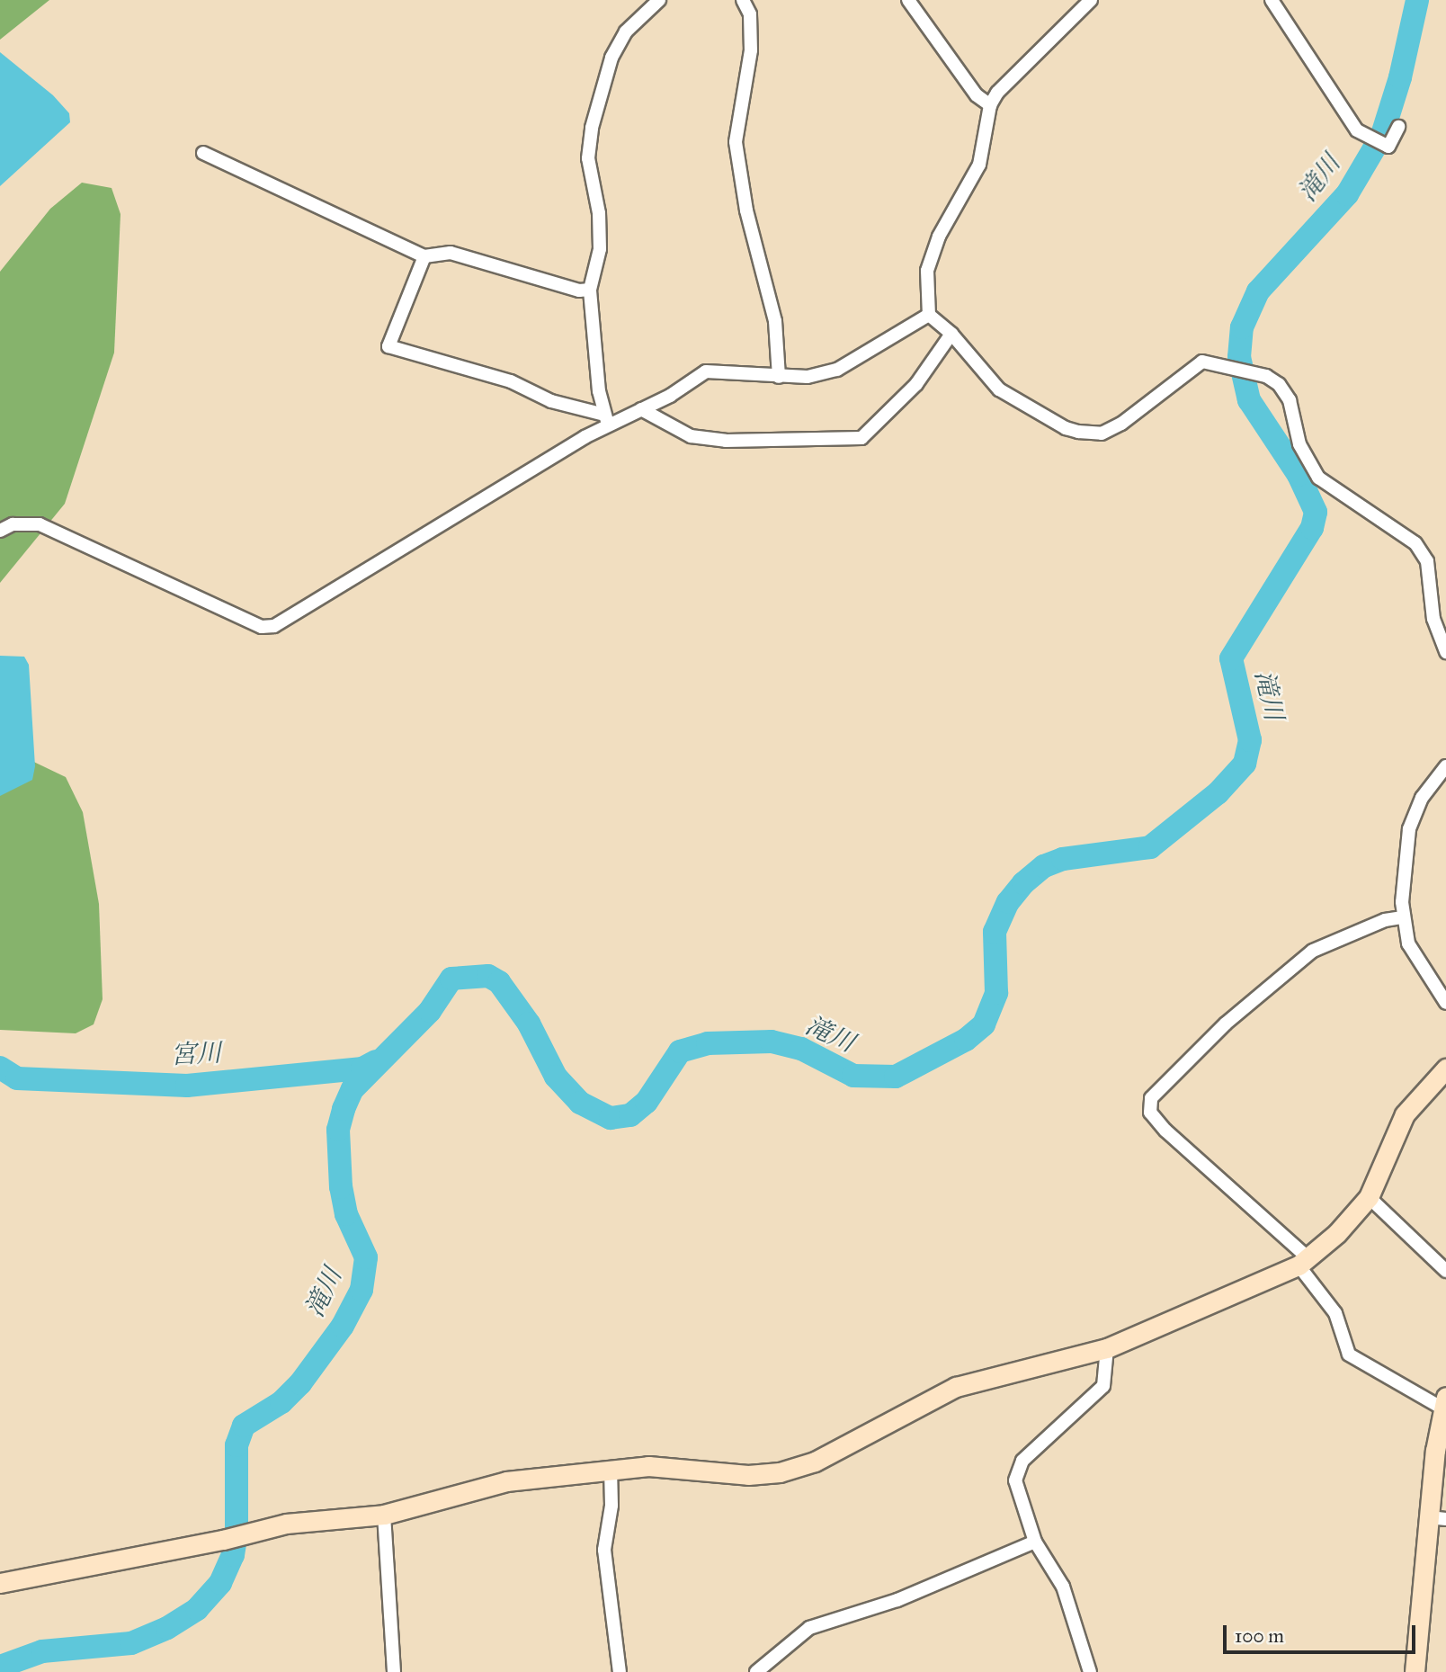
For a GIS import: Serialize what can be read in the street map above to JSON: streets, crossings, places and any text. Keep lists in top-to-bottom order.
{
  "water": ["滝川", "宮川"],
  "scale_bar": "100 m"
}
